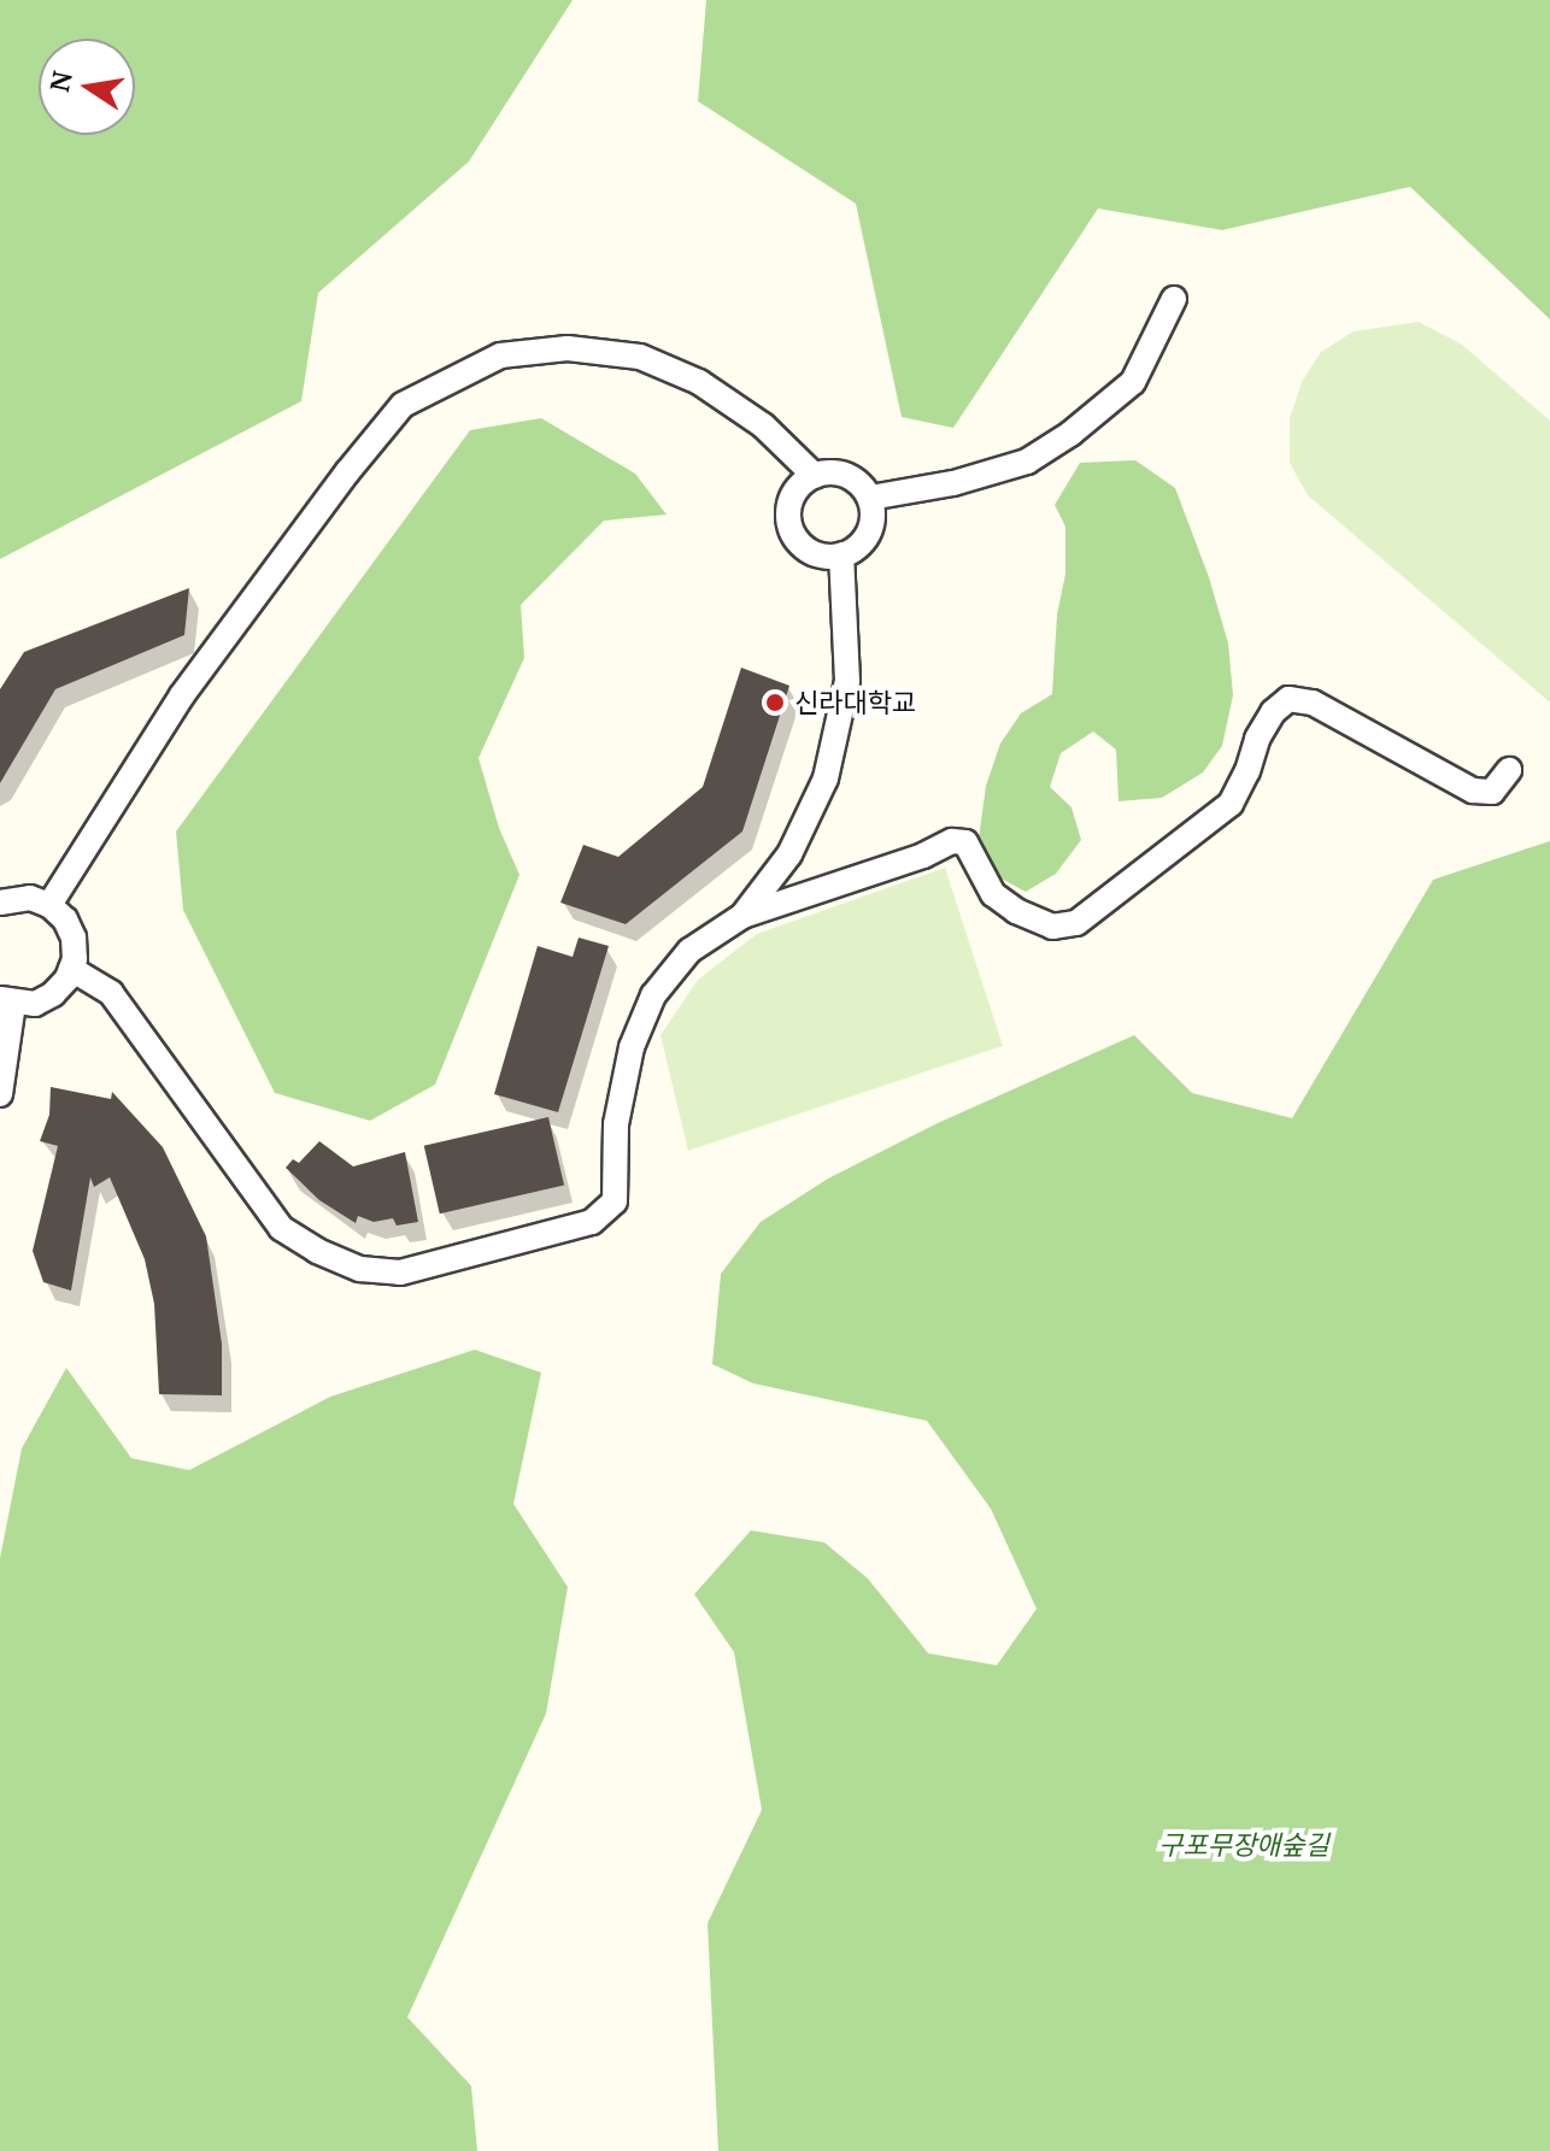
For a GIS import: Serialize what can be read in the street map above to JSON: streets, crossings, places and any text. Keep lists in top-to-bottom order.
{
  "parks": ["구포무장애숲길"],
  "places": ["신라대학교"],
  "north": "left"
}
